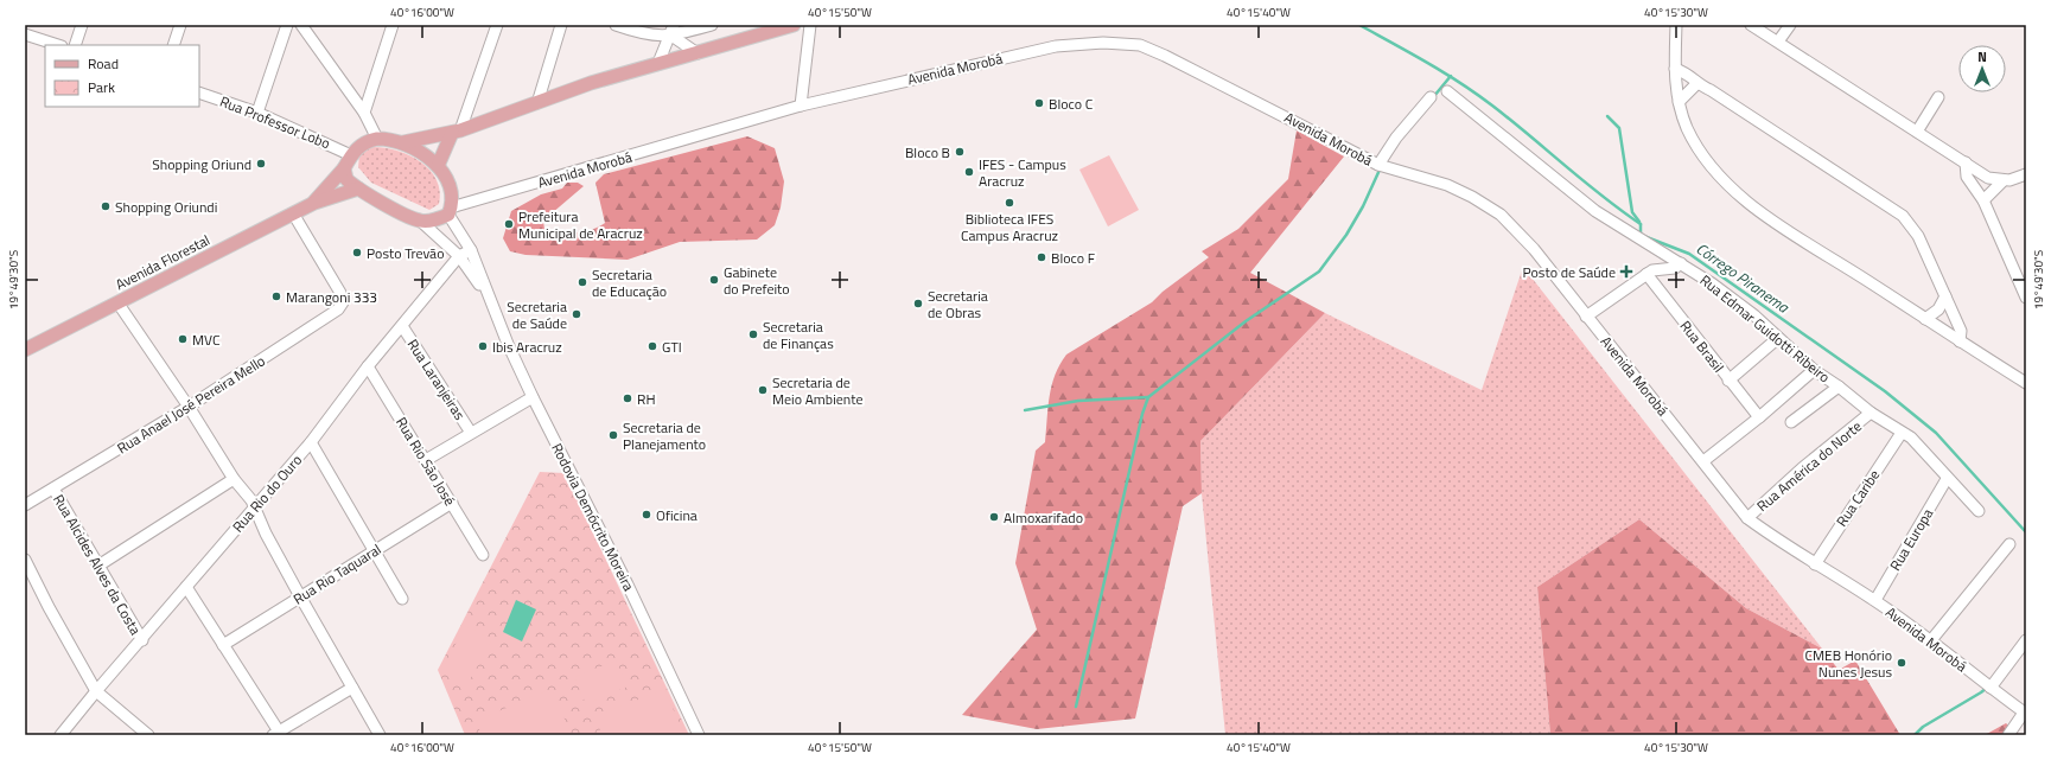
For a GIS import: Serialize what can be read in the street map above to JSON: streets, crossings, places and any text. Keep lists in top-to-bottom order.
{
  "streets": {
    "main road": ["Avenida Florestal"],
    "street": [
      "Avenida Morobá",
      "Rua Professor Lobo",
      "Rua Edmar Guidotti Ribeiro",
      "Rua Brasil",
      "Rua Laranjeiras",
      "Rua Anael José Pereira Mello",
      "Rua Rio São José",
      "Rua América do Norte",
      "Rua Rio do Ouro",
      "Rua Caribe",
      "Rodovia Demócrito Moreira",
      "Rua Europa",
      "Rua Alcides Alves da Costa",
      "Rua Rio Taquaral"
    ]
  },
  "crossings": [
    ["Avenida Morobá", "Rua América do Norte"],
    ["Avenida Morobá", "Rua Caribe"],
    ["Avenida Morobá", "Rodovia Demócrito Moreira"],
    ["Avenida Morobá", "Rua Europa"],
    ["Avenida Florestal", "Rua Anael José Pereira Mello"],
    ["Rua Edmar Guidotti Ribeiro", "Rua América do Norte"],
    ["Rua Edmar Guidotti Ribeiro", "Rua Caribe"],
    ["Rua Edmar Guidotti Ribeiro", "Rua Europa"],
    ["Rua Laranjeiras", "Rua Rio do Ouro"],
    ["Rua Anael José Pereira Mello", "Rua Alcides Alves da Costa"],
    ["Rua Rio São José", "Rua Rio do Ouro"],
    ["Rua Rio São José", "Rua Rio Taquaral"],
    ["Rua Rio do Ouro", "Rodovia Demócrito Moreira"],
    ["Rua Rio do Ouro", "Rua Alcides Alves da Costa"]
  ],
  "water": ["Córrego Piranema"],
  "places": {
    "other": [
      "Bloco C",
      "Bloco B",
      "Shopping Oriund",
      "IFES - Campus Aracruz",
      "Biblioteca IFES Campus Aracruz",
      "Shopping Oriundi",
      "Prefeitura Municipal de Aracruz",
      "Posto Trevão",
      "Bloco F",
      "Gabinete do Prefeito",
      "Secretaria de Educação",
      "Marangoni 333",
      "Secretaria de Obras",
      "Secretaria de Saúde",
      "Secretaria de Finanças",
      "MVC",
      "Ibis Aracruz",
      "GTI",
      "Secretaria de Meio Ambiente",
      "RH",
      "Secretaria de Planejamento",
      "Oficina",
      "Almoxarifado",
      "CMEB Honório Nunes Jesus"
    ],
    "health": ["Posto de Saúde"]
  },
  "legend": ["Road", "Park"],
  "north": "top",
  "coordinates": [
    "40°16'00\"W",
    "40°15'50\"W",
    "40°15'40\"W",
    "40°15'30\"W",
    "19°49'30\"S"
  ]
}
